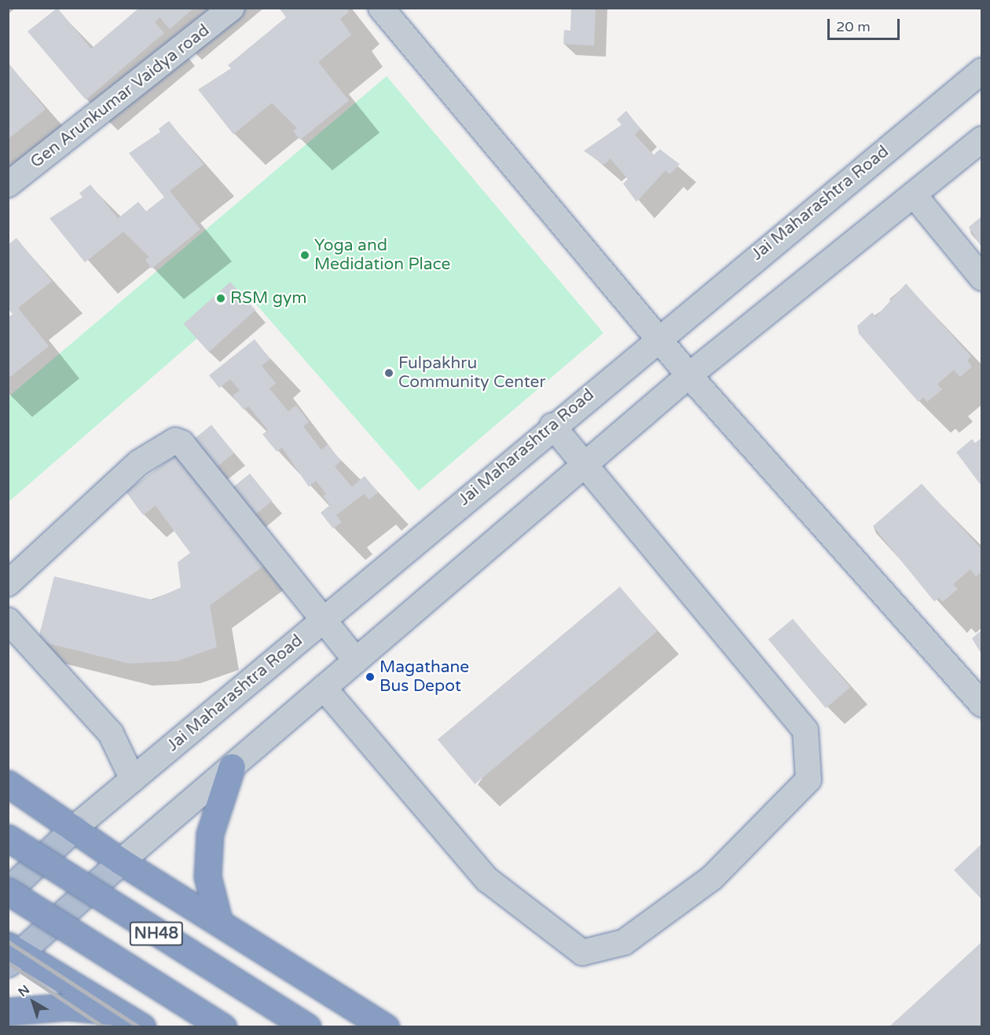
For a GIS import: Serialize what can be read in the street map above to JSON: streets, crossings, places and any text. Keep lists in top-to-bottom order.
{
  "streets": {
    "highway": ["NH48"],
    "street": ["Gen Arunkumar Vaidya road", "Jai Maharashtra Road"]
  },
  "places": [
    "Yoga and Medidation Place",
    "RSM gym",
    "Fulpakhru Community Center",
    "Magathane Bus Depot"
  ],
  "scale_bar": "20 m",
  "north": "top left"
}
